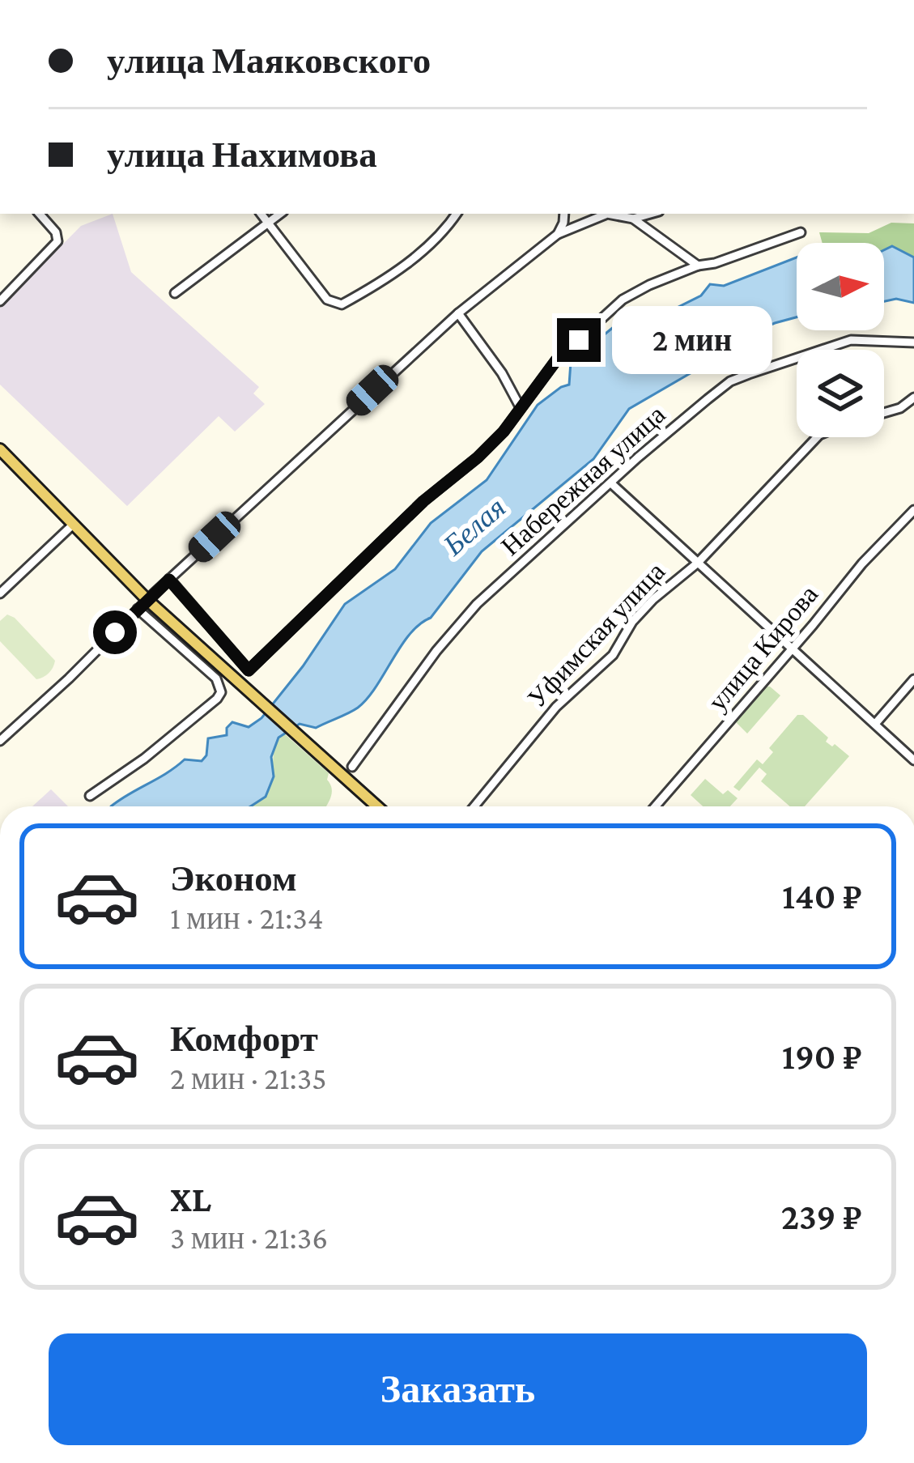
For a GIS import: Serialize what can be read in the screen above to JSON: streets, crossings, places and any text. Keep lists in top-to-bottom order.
{
  "streets": {
    "street": ["Набережная улица", "Уфимская улица", "улица Кирова"]
  },
  "water": ["Белая"],
  "north": "right",
  "page": {
    "banner": ["улица Маяковского", "улица Нахимова"],
    "bubble": "2 мин",
    "list": [
      {
        "name": "Эконом",
        "note": "1 мин · 21:34",
        "value": "140 ₽"
      },
      {
        "name": "Комфорт",
        "note": "2 мин · 21:35",
        "value": "190 ₽"
      },
      {
        "name": "XL",
        "note": "3 мин · 21:36",
        "value": "239 ₽"
      }
    ],
    "buttons": "Заказать"
  }
}
